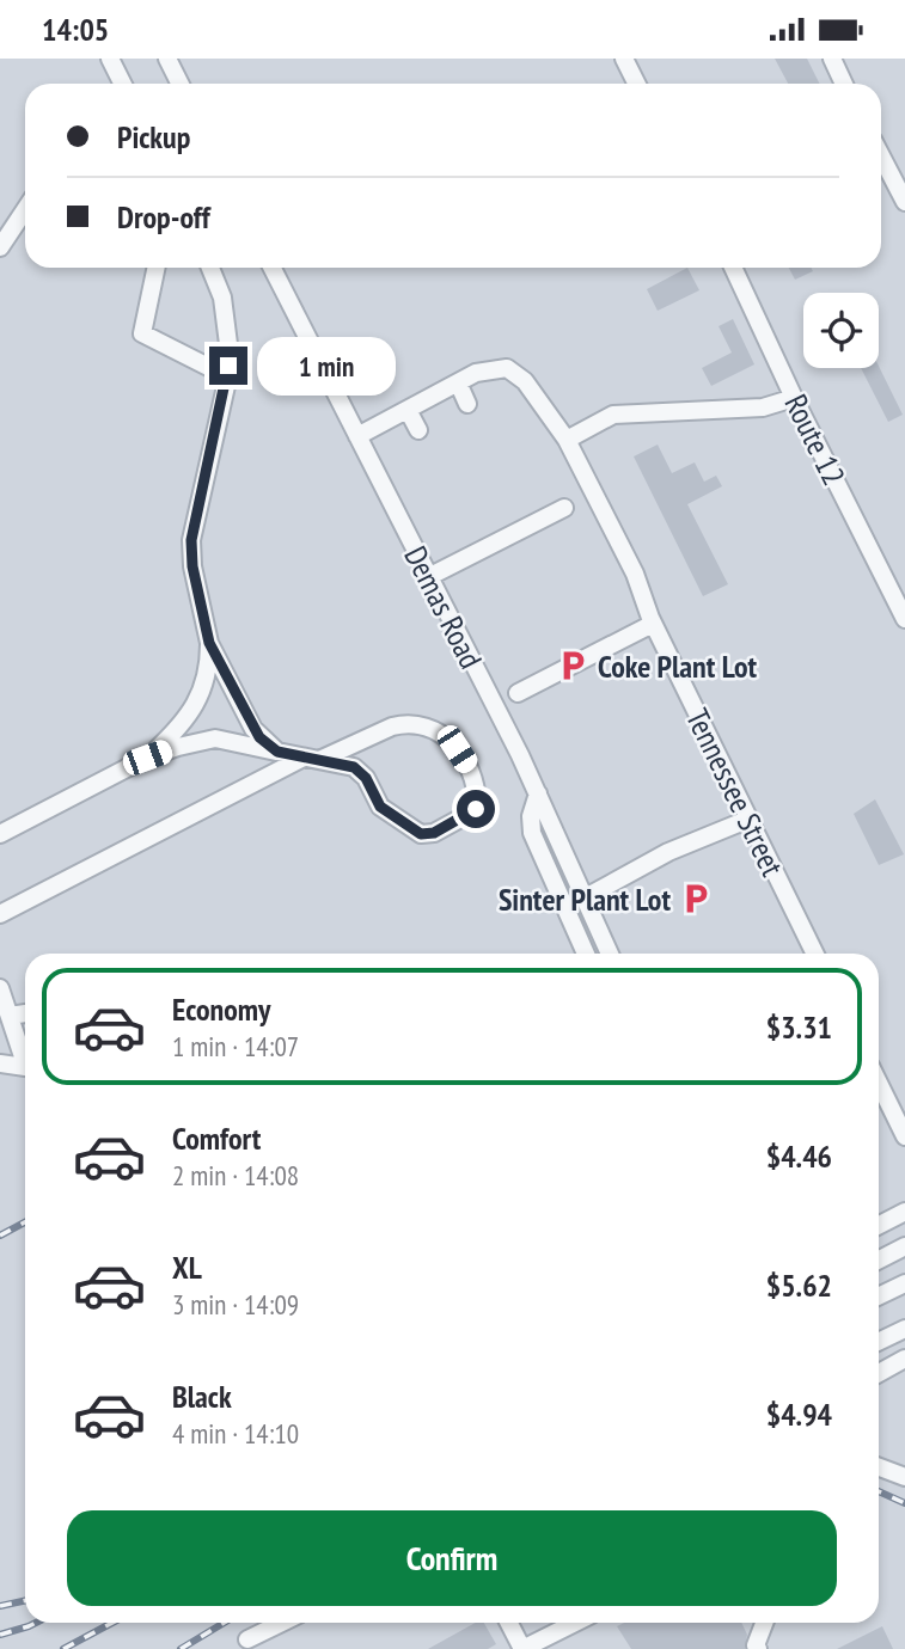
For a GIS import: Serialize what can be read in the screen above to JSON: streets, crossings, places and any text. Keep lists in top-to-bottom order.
{
  "streets": {
    "street": ["Route 12", "Demas Road", "Tennessee Street"]
  },
  "places": {
    "parking": ["Coke Plant Lot", "Sinter Plant Lot"]
  },
  "page": {
    "status": "14:05",
    "banner": ["Pickup", "Drop-off"],
    "bubble": "1 min",
    "list": [
      {
        "name": "Economy",
        "note": "1 min · 14:07",
        "value": "$3.31"
      },
      {
        "name": "Comfort",
        "note": "2 min · 14:08",
        "value": "$4.46"
      },
      {
        "name": "XL",
        "note": "3 min · 14:09",
        "value": "$5.62"
      },
      {
        "name": "Black",
        "note": "4 min · 14:10",
        "value": "$4.94"
      }
    ],
    "buttons": "Confirm"
  }
}
